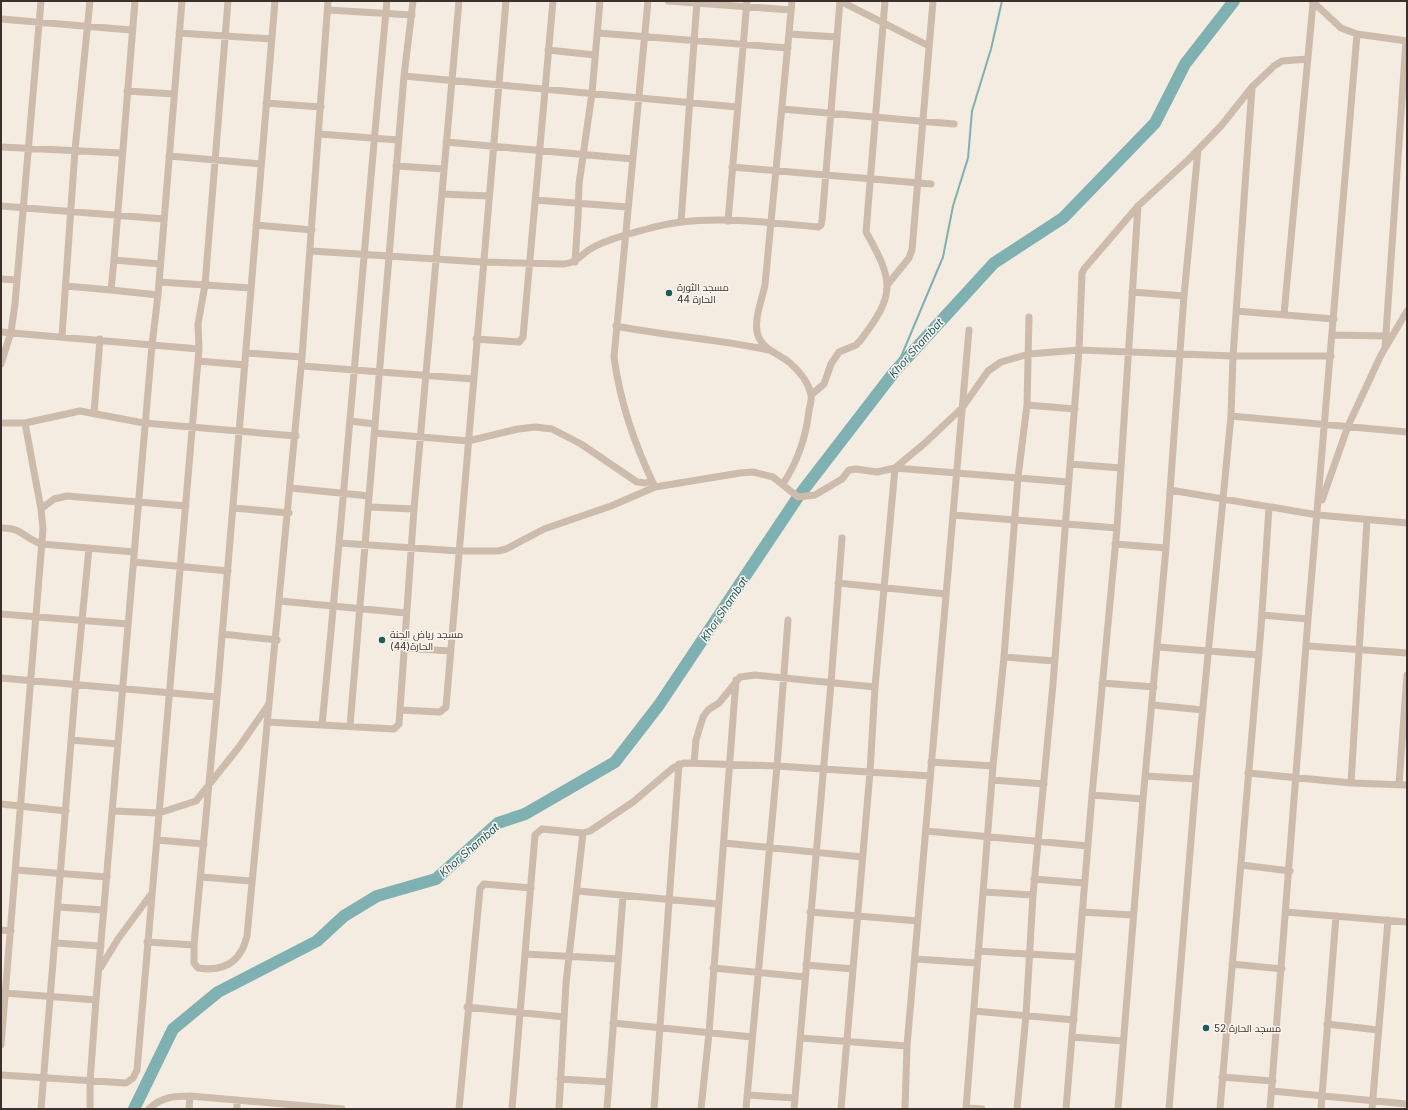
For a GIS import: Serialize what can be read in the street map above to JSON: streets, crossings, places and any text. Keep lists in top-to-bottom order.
{
  "water": ["Khor Shambat"],
  "places": ["مسجد الثورة الحارة 44", "مسجد رياض الجنة الحارة(44)", "مسجد الحارة 52"]
}
